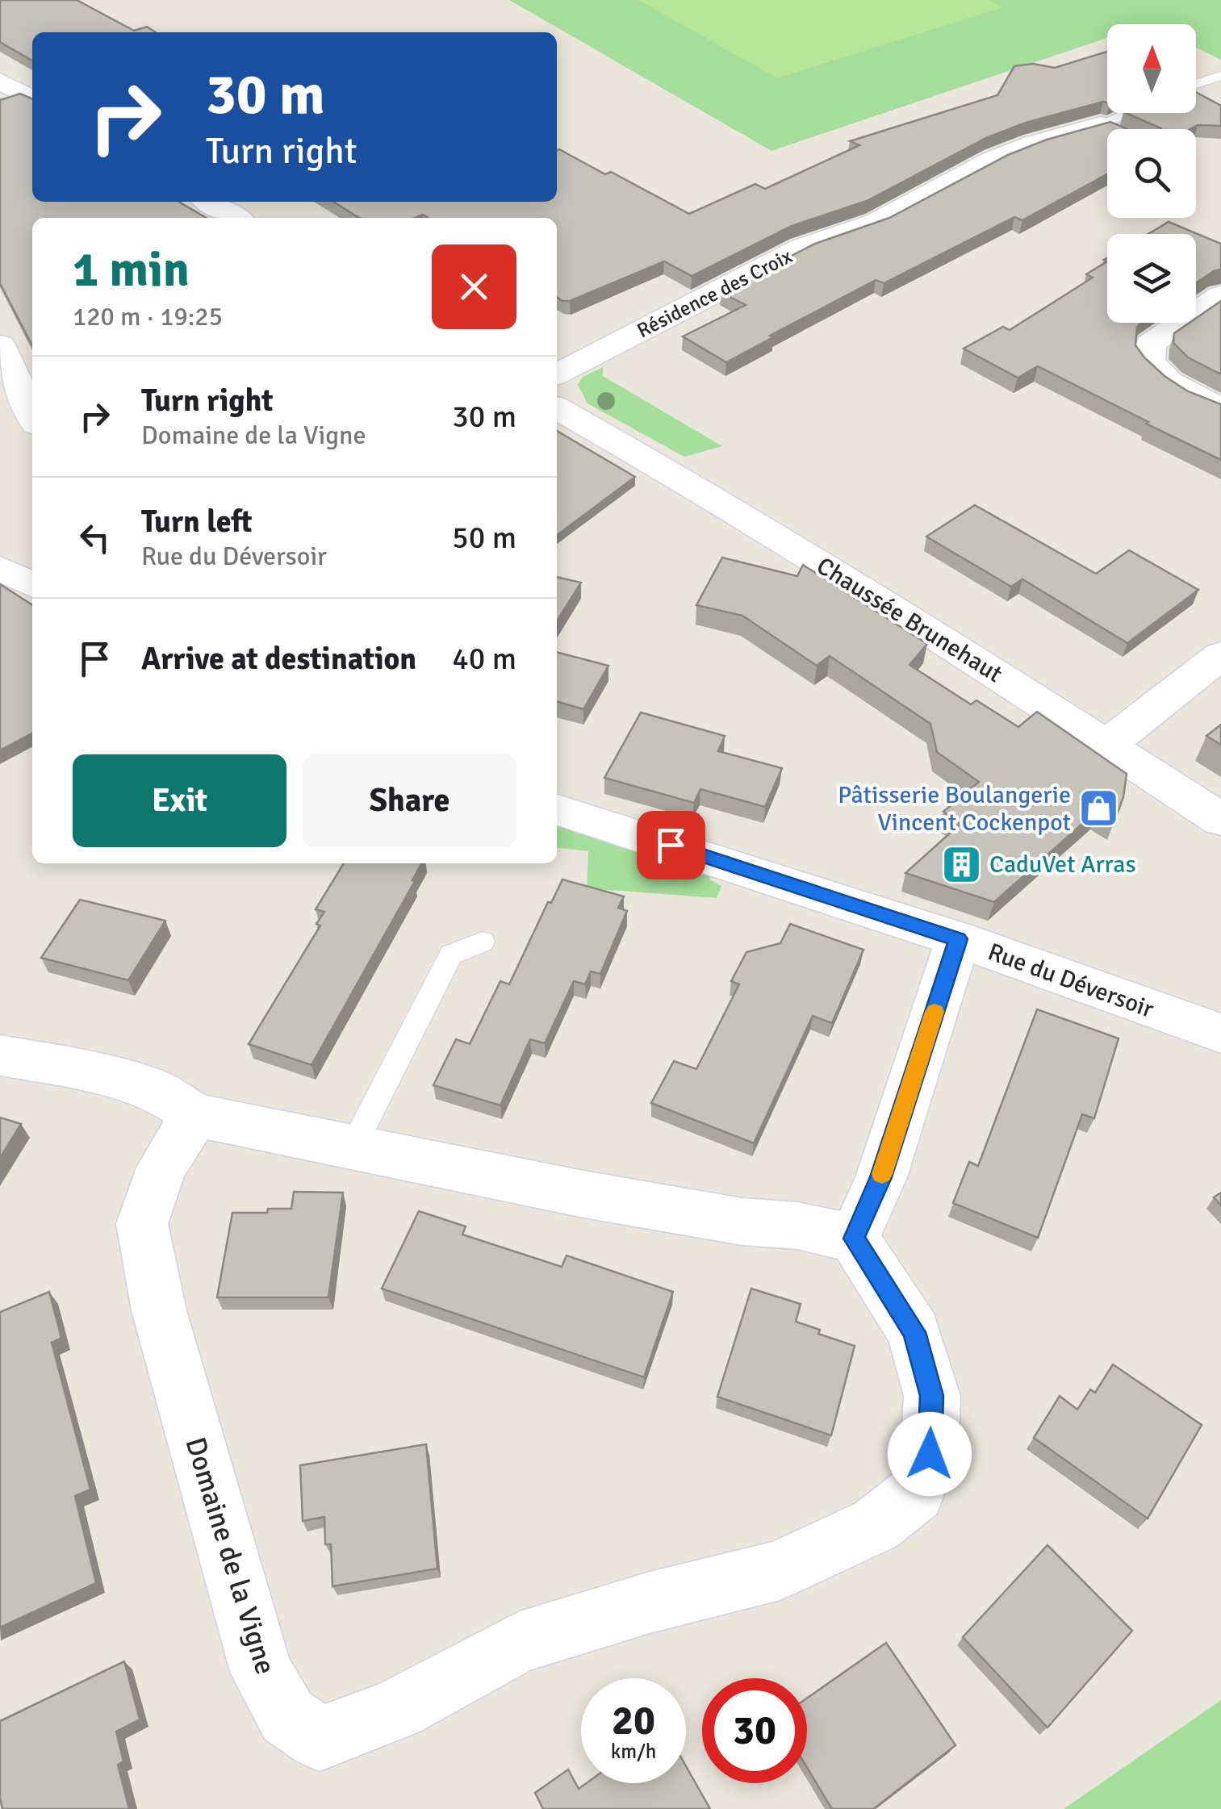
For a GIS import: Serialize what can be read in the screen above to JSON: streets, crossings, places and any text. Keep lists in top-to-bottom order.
{
  "streets": {
    "street": [
      "Résidence des Croix",
      "Chaussée Brunehaut",
      "Rue du Déversoir",
      "Domaine de la Vigne"
    ]
  },
  "places": {
    "shop": ["Pâtisserie Boulangerie Vincent Cockenpot"],
    "building": ["CaduVet Arras"]
  },
  "north": "top",
  "page": {
    "turn": ["30 m", "Turn right"],
    "heading": ["1 min", "120 m · 19:25"],
    "list": [
      {
        "name": "Turn right",
        "note": "Domaine de la Vigne",
        "value": "30 m"
      },
      {
        "name": "Turn left",
        "note": "Rue du Déversoir",
        "value": "50 m"
      },
      {
        "name": "Arrive at destination",
        "value": "40 m"
      }
    ],
    "buttons": ["Exit", "Share"],
    "speed": "20 km/h",
    "limit": "30"
  }
}
